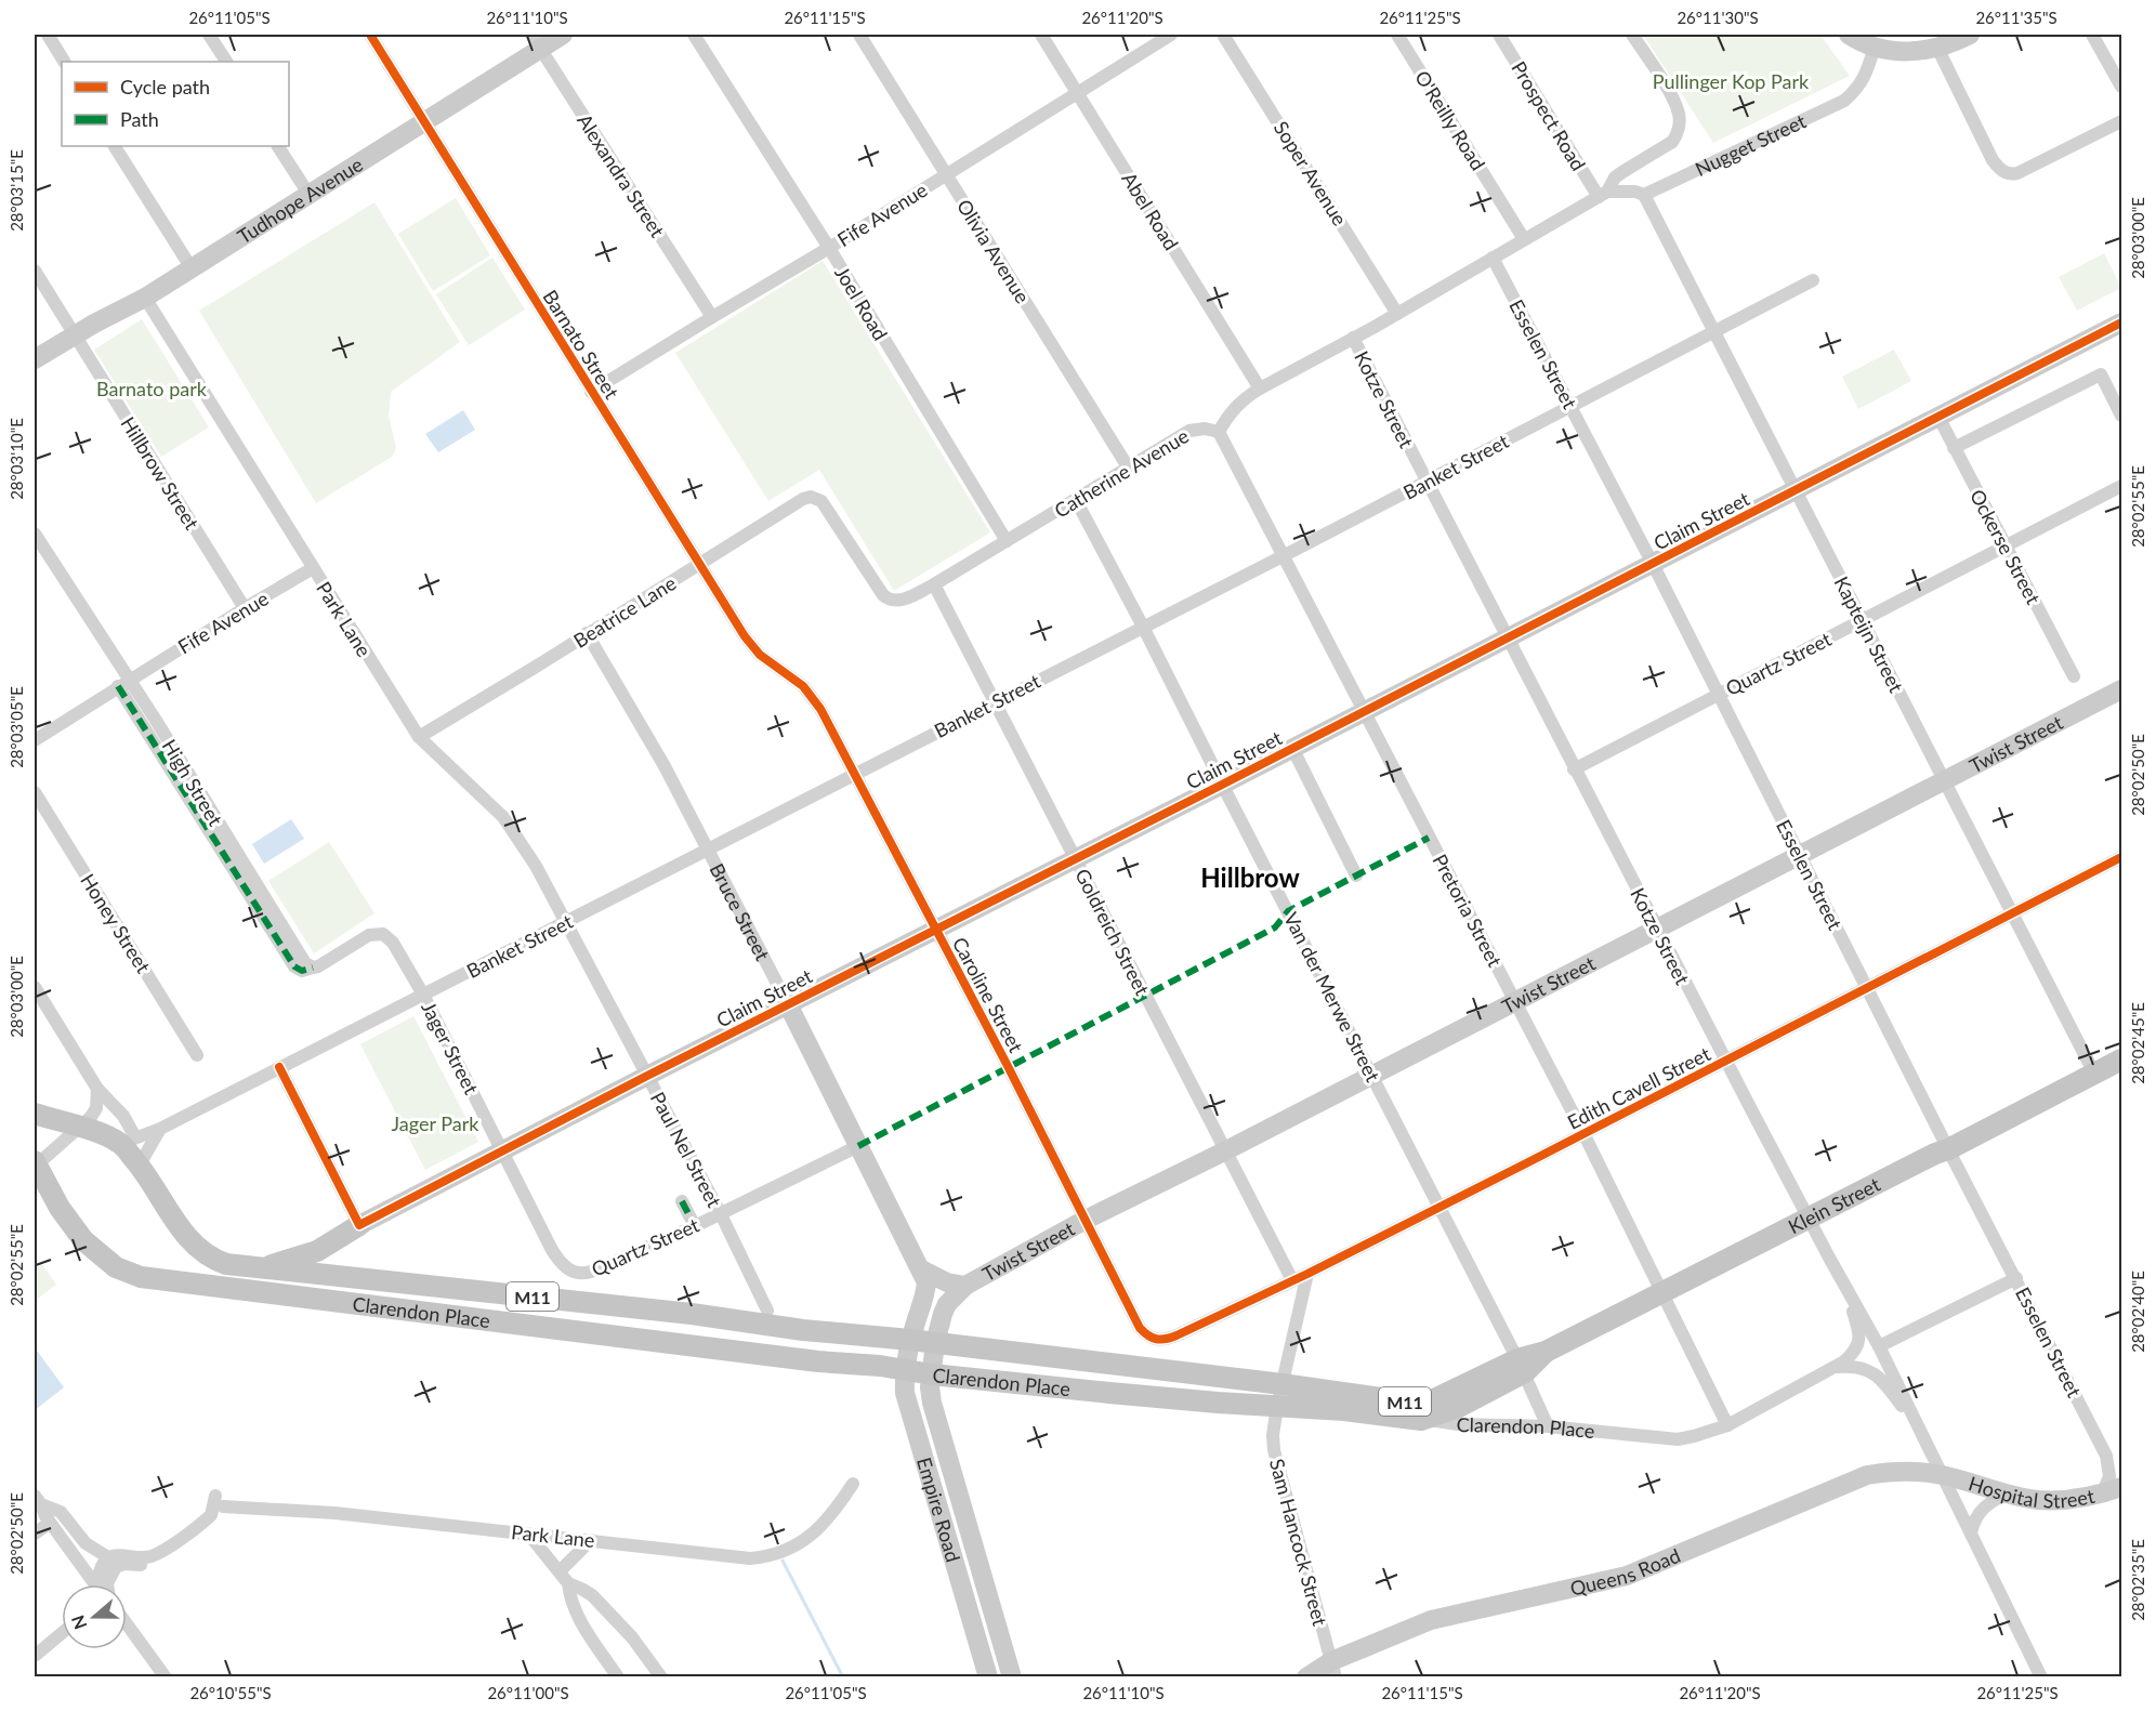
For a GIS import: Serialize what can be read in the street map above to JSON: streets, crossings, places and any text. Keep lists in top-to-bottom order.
{
  "streets": {
    "main road": ["Klein Street", "M11", "Clarendon Place"],
    "street": [
      "Prospect Road",
      "O'Reilly Road",
      "Nugget Street",
      "Soper Avenue",
      "Alexandra Street",
      "Tudhope Avenue",
      "Abel Road",
      "Fife Avenue",
      "Olivia Avenue",
      "Joel Road",
      "Barnato Street",
      "Esselen Street",
      "Kotze Street",
      "Banket Street",
      "Hillbrow Street",
      "Catherine Avenue",
      "Claim Street",
      "Ockerse Street",
      "Beatrice Lane",
      "Park Lane",
      "Kapteijn Street",
      "Quartz Street",
      "Twist Street",
      "High Street",
      "Pretoria Street",
      "Bruce Street",
      "Honey Street",
      "Goldreich Street",
      "Caroline Street",
      "Van der Merwe Street",
      "Jager Street",
      "Edith Cavell Street",
      "Paul Nel Street",
      "Hospital Street",
      "Empire Road",
      "Sam Hancock Street",
      "Queens Road"
    ]
  },
  "crossings": [
    ["Prospect Road", "Catherine Avenue"],
    ["O'Reilly Road", "Catherine Avenue"],
    ["Nugget Street", "Kapteijn Street"],
    ["Soper Avenue", "Catherine Avenue"],
    ["Alexandra Street", "Tudhope Avenue"],
    ["Alexandra Street", "Fife Avenue"],
    ["Tudhope Avenue", "Barnato Street"],
    ["Tudhope Avenue", "Hillbrow Street"],
    ["Tudhope Avenue", "Park Lane"],
    ["Abel Road", "Fife Avenue"],
    ["Abel Road", "Catherine Avenue"],
    ["Fife Avenue", "Olivia Avenue"],
    ["Fife Avenue", "Joel Road"],
    ["Fife Avenue", "Barnato Street"],
    ["Fife Avenue", "Hillbrow Street"],
    ["Fife Avenue", "Park Lane"],
    ["Fife Avenue", "High Street"],
    ["Olivia Avenue", "Catherine Avenue"],
    ["Joel Road", "Catherine Avenue"],
    ["Barnato Street", "Beatrice Lane"],
    ["Barnato Street", "Caroline Street"],
    ["Esselen Street", "Banket Street"],
    ["Esselen Street", "Catherine Avenue"],
    ["Esselen Street", "Claim Street"],
    ["Esselen Street", "Quartz Street"],
    ["Esselen Street", "Twist Street"],
    ["Esselen Street", "Edith Cavell Street"],
    ["Esselen Street", "Klein Street"],
    ["Esselen Street", "Hospital Street"],
    ["Kotze Street", "Banket Street"],
    ["Kotze Street", "Catherine Avenue"],
    ["Kotze Street", "Claim Street"],
    ["Kotze Street", "Quartz Street"],
    ["Kotze Street", "Twist Street"],
    ["Kotze Street", "Edith Cavell Street"],
    ["Kotze Street", "Klein Street"],
    ["Kotze Street", "Clarendon Place"],
    ["Kotze Street", "Hospital Street"],
    ["Kotze Street", "Queens Road"],
    ["Banket Street", "Park Lane"],
    ["Banket Street", "Kapteijn Street"],
    ["Banket Street", "Pretoria Street"],
    ["Banket Street", "Bruce Street"],
    ["Banket Street", "Goldreich Street"],
    ["Banket Street", "Caroline Street"],
    ["Banket Street", "Van der Merwe Street"],
    ["Banket Street", "Jager Street"],
    ["Banket Street", "Paul Nel Street"],
    ["Banket Street", "M11"],
    ["Banket Street", "Clarendon Place"],
    ["Catherine Avenue", "Beatrice Lane"],
    ["Catherine Avenue", "Pretoria Street"],
    ["Catherine Avenue", "Goldreich Street"],
    ["Catherine Avenue", "Van der Merwe Street"],
    ["Claim Street", "Ockerse Street"],
    ["Claim Street", "Kapteijn Street"],
    ["Claim Street", "Pretoria Street"],
    ["Claim Street", "Bruce Street"],
    ["Claim Street", "Goldreich Street"],
    ["Claim Street", "Caroline Street"],
    ["Claim Street", "Van der Merwe Street"],
    ["Claim Street", "Jager Street"],
    ["Claim Street", "Paul Nel Street"],
    ["Ockerse Street", "Quartz Street"],
    ["Beatrice Lane", "Park Lane"],
    ["Beatrice Lane", "Bruce Street"],
    ["Park Lane", "Paul Nel Street"],
    ["Kapteijn Street", "Quartz Street"],
    ["Kapteijn Street", "Twist Street"],
    ["Kapteijn Street", "Edith Cavell Street"],
    ["Kapteijn Street", "Klein Street"],
    ["Quartz Street", "Bruce Street"],
    ["Quartz Street", "Jager Street"],
    ["Quartz Street", "Paul Nel Street"],
    ["Twist Street", "Pretoria Street"],
    ["Twist Street", "Goldreich Street"],
    ["Twist Street", "Caroline Street"],
    ["Twist Street", "Van der Merwe Street"],
    ["Twist Street", "Clarendon Place"],
    ["Twist Street", "Empire Road"],
    ["High Street", "Jager Street"],
    ["Pretoria Street", "Edith Cavell Street"],
    ["Pretoria Street", "Klein Street"],
    ["Pretoria Street", "Clarendon Place"],
    ["Bruce Street", "Clarendon Place"],
    ["Bruce Street", "Empire Road"],
    ["Goldreich Street", "Edith Cavell Street"],
    ["Caroline Street", "Edith Cavell Street"],
    ["Van der Merwe Street", "Edith Cavell Street"],
    ["Van der Merwe Street", "Klein Street"],
    ["Van der Merwe Street", "Clarendon Place"],
    ["Klein Street", "Clarendon Place"],
    ["M11", "Clarendon Place"],
    ["Clarendon Place", "Empire Road"],
    ["Clarendon Place", "Sam Hancock Street"],
    ["Hospital Street", "Queens Road"],
    ["Sam Hancock Street", "Queens Road"]
  ],
  "districts": ["Hillbrow"],
  "parks": ["Pullinger Kop Park", "Barnato park", "Jager Park"],
  "legend": ["Cycle path", "Path"],
  "north": "left",
  "coordinates": [
    "26°11'05\"S",
    "26°11'10\"S",
    "26°11'15\"S",
    "26°11'20\"S",
    "26°11'25\"S",
    "26°11'30\"S",
    "26°11'35\"S",
    "28°03'15\"E",
    "28°03'00\"E",
    "28°03'10\"E",
    "28°02'55\"E",
    "28°03'05\"E",
    "28°02'50\"E",
    "28°02'45\"E",
    "28°02'40\"E",
    "28°02'35\"E",
    "26°10'55\"S",
    "26°11'00\"S"
  ]
}
